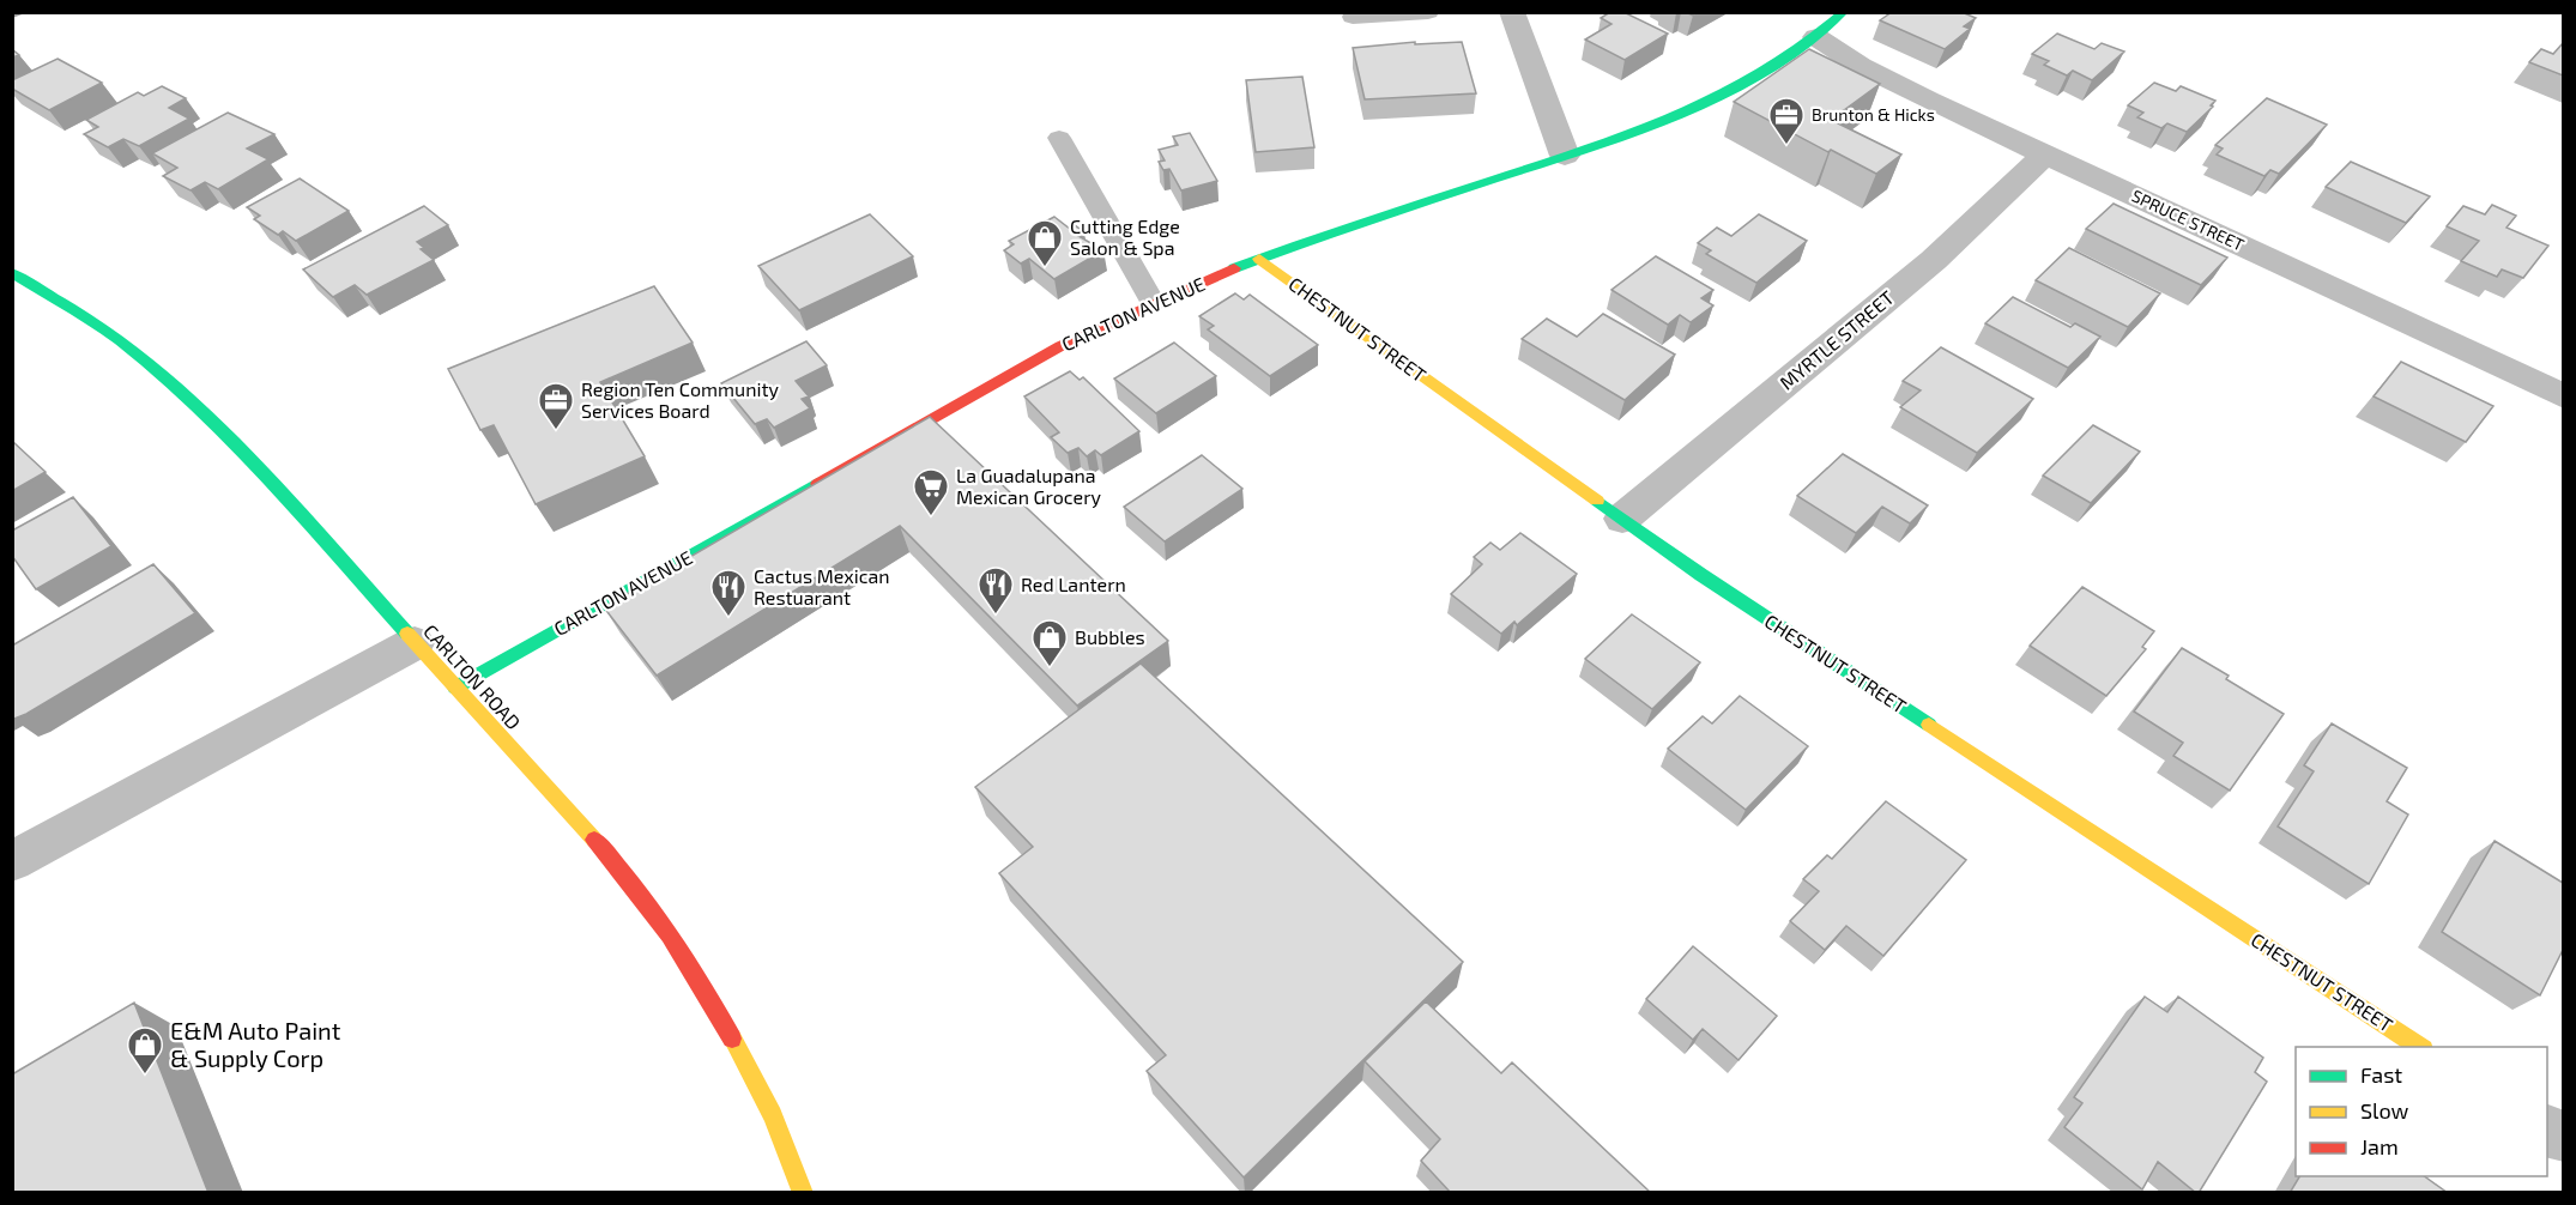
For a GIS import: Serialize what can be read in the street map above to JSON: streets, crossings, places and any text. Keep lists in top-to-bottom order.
{
  "streets": {
    "street": [
      "SPRUCE STREET",
      "CARLTON AVENUE",
      "CHESTNUT STREET",
      "MYRTLE STREET",
      "CARLTON ROAD"
    ]
  },
  "crossings": [
    ["SPRUCE STREET", "CARLTON AVENUE"],
    ["SPRUCE STREET", "MYRTLE STREET"],
    ["CARLTON AVENUE", "CHESTNUT STREET"],
    ["CARLTON AVENUE", "CARLTON ROAD"],
    ["CHESTNUT STREET", "MYRTLE STREET"]
  ],
  "places": {
    "office": ["Brunton & Hicks", "Region Ten Community Services Board"],
    "shop": ["Cutting Edge Salon & Spa", "Bubbles", "E&M Auto Paint & Supply Corp"],
    "supermarket": ["La Guadalupana Mexican Grocery"],
    "restaurant": ["Red Lantern", "Cactus Mexican Restuarant"]
  },
  "legend": ["Fast", "Slow", "Jam"]
}
